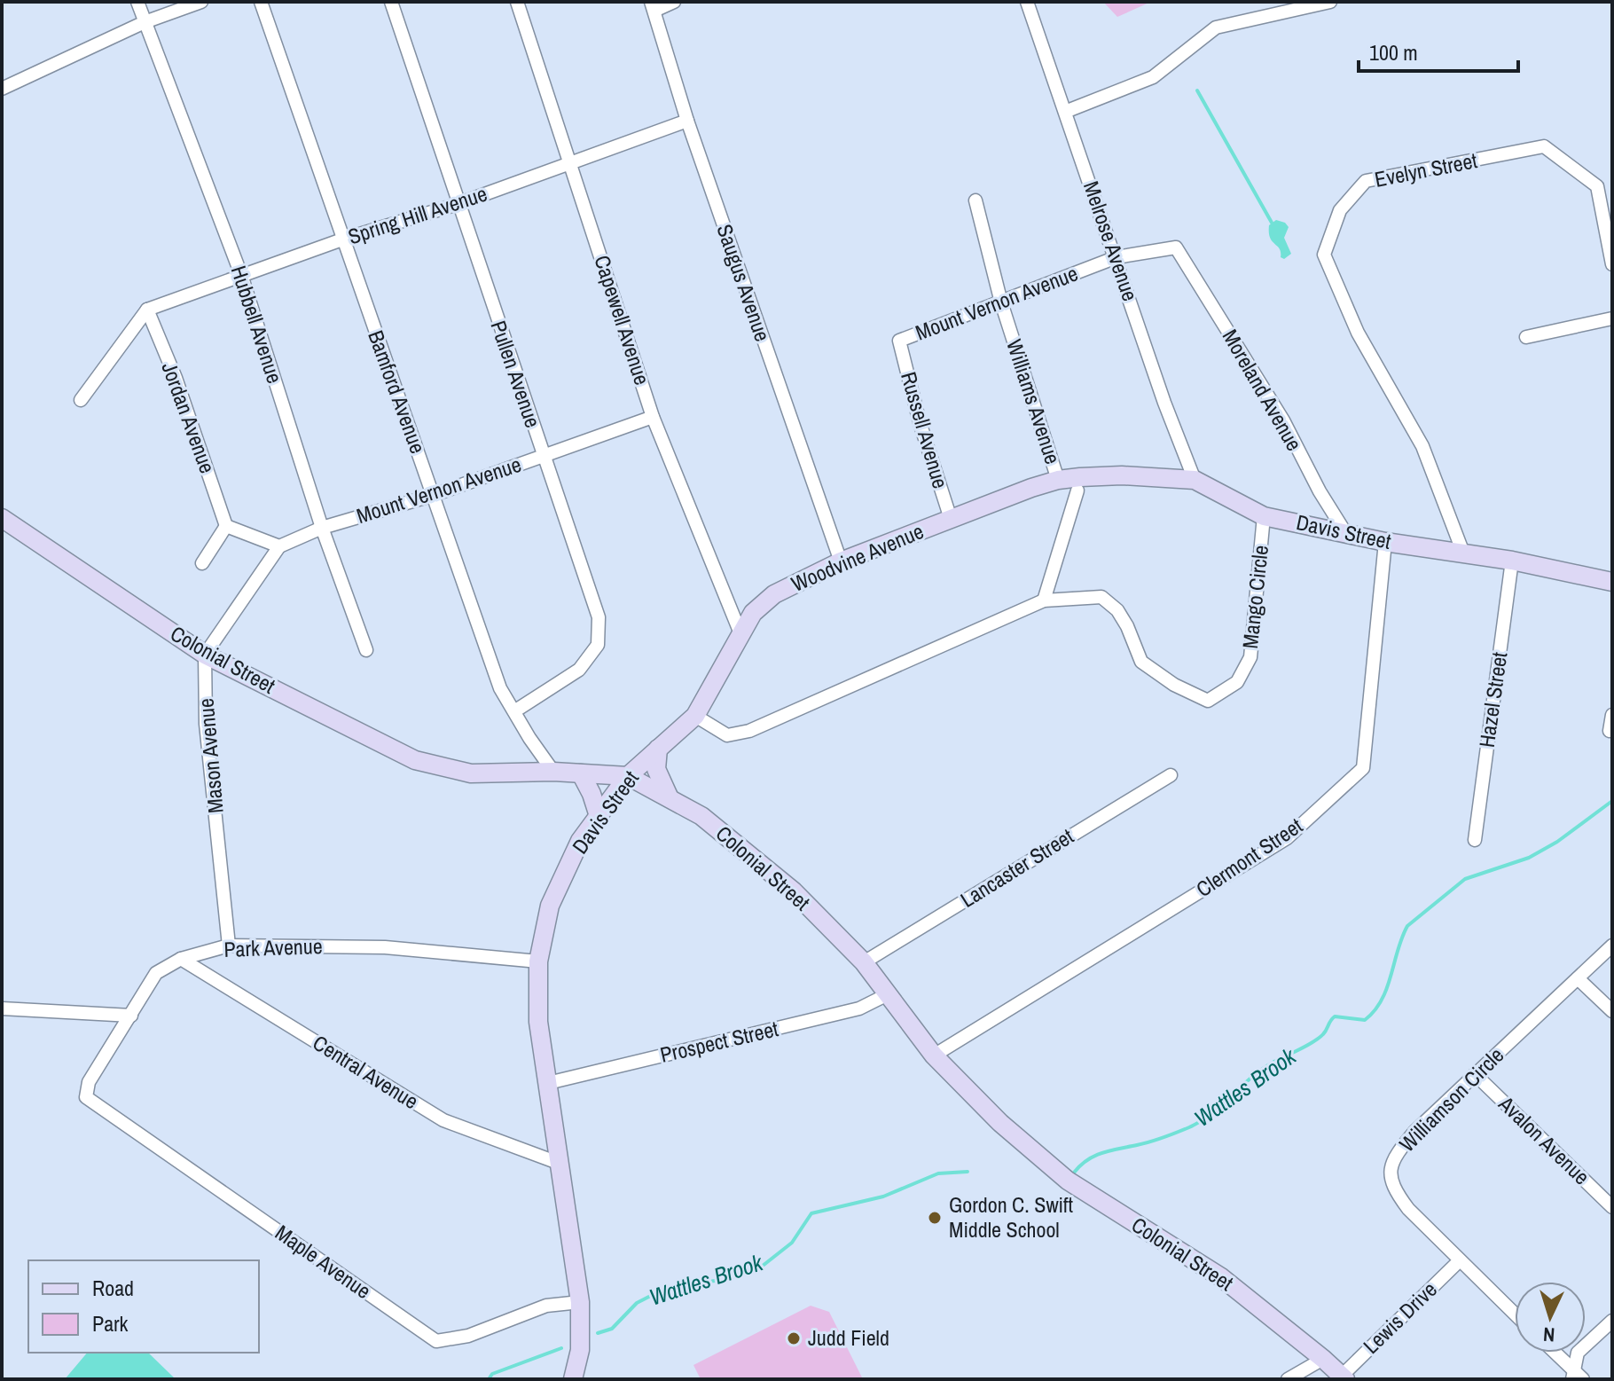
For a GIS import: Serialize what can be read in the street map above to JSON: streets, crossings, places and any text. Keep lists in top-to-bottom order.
{
  "streets": {
    "main road": ["Davis Street", "Woodvine Avenue", "Colonial Street"],
    "street": [
      "Evelyn Street",
      "Spring Hill Avenue",
      "Melrose Avenue",
      "Saugus Avenue",
      "Mount Vernon Avenue",
      "Capewell Avenue",
      "Hubbell Avenue",
      "Pullen Avenue",
      "Moreland Avenue",
      "Bamford Avenue",
      "Williams Avenue",
      "Jordan Avenue",
      "Russell Avenue",
      "Mango Circle",
      "Hazel Street",
      "Mason Avenue",
      "Clermont Street",
      "Lancaster Street",
      "Park Avenue",
      "Prospect Street",
      "Central Avenue",
      "Williamson Circle",
      "Avalon Avenue",
      "Maple Avenue",
      "Lewis Drive"
    ]
  },
  "crossings": [
    ["Evelyn Street", "Davis Street"],
    ["Spring Hill Avenue", "Saugus Avenue"],
    ["Spring Hill Avenue", "Capewell Avenue"],
    ["Spring Hill Avenue", "Hubbell Avenue"],
    ["Spring Hill Avenue", "Pullen Avenue"],
    ["Spring Hill Avenue", "Bamford Avenue"],
    ["Spring Hill Avenue", "Jordan Avenue"],
    ["Melrose Avenue", "Mount Vernon Avenue"],
    ["Melrose Avenue", "Davis Street"],
    ["Saugus Avenue", "Woodvine Avenue"],
    ["Mount Vernon Avenue", "Capewell Avenue"],
    ["Mount Vernon Avenue", "Hubbell Avenue"],
    ["Mount Vernon Avenue", "Pullen Avenue"],
    ["Mount Vernon Avenue", "Moreland Avenue"],
    ["Mount Vernon Avenue", "Bamford Avenue"],
    ["Mount Vernon Avenue", "Williams Avenue"],
    ["Mount Vernon Avenue", "Russell Avenue"],
    ["Capewell Avenue", "Woodvine Avenue"],
    ["Pullen Avenue", "Bamford Avenue"],
    ["Moreland Avenue", "Davis Street"],
    ["Bamford Avenue", "Colonial Street"],
    ["Williams Avenue", "Woodvine Avenue"],
    ["Russell Avenue", "Woodvine Avenue"],
    ["Davis Street", "Woodvine Avenue"],
    ["Davis Street", "Mango Circle"],
    ["Davis Street", "Colonial Street"],
    ["Davis Street", "Hazel Street"],
    ["Davis Street", "Clermont Street"],
    ["Davis Street", "Park Avenue"],
    ["Davis Street", "Prospect Street"],
    ["Davis Street", "Central Avenue"],
    ["Davis Street", "Maple Avenue"],
    ["Colonial Street", "Mason Avenue"],
    ["Colonial Street", "Clermont Street"],
    ["Colonial Street", "Lancaster Street"],
    ["Colonial Street", "Prospect Street"],
    ["Colonial Street", "Lewis Drive"],
    ["Mason Avenue", "Park Avenue"],
    ["Park Avenue", "Central Avenue"],
    ["Park Avenue", "Maple Avenue"],
    ["Williamson Circle", "Avalon Avenue"],
    ["Williamson Circle", "Lewis Drive"]
  ],
  "water": ["Wattles Brook"],
  "places": ["Gordon C. Swift Middle School", "Judd Field"],
  "legend": ["Road", "Park"],
  "scale_bar": "100 m",
  "north": "bottom"
}
